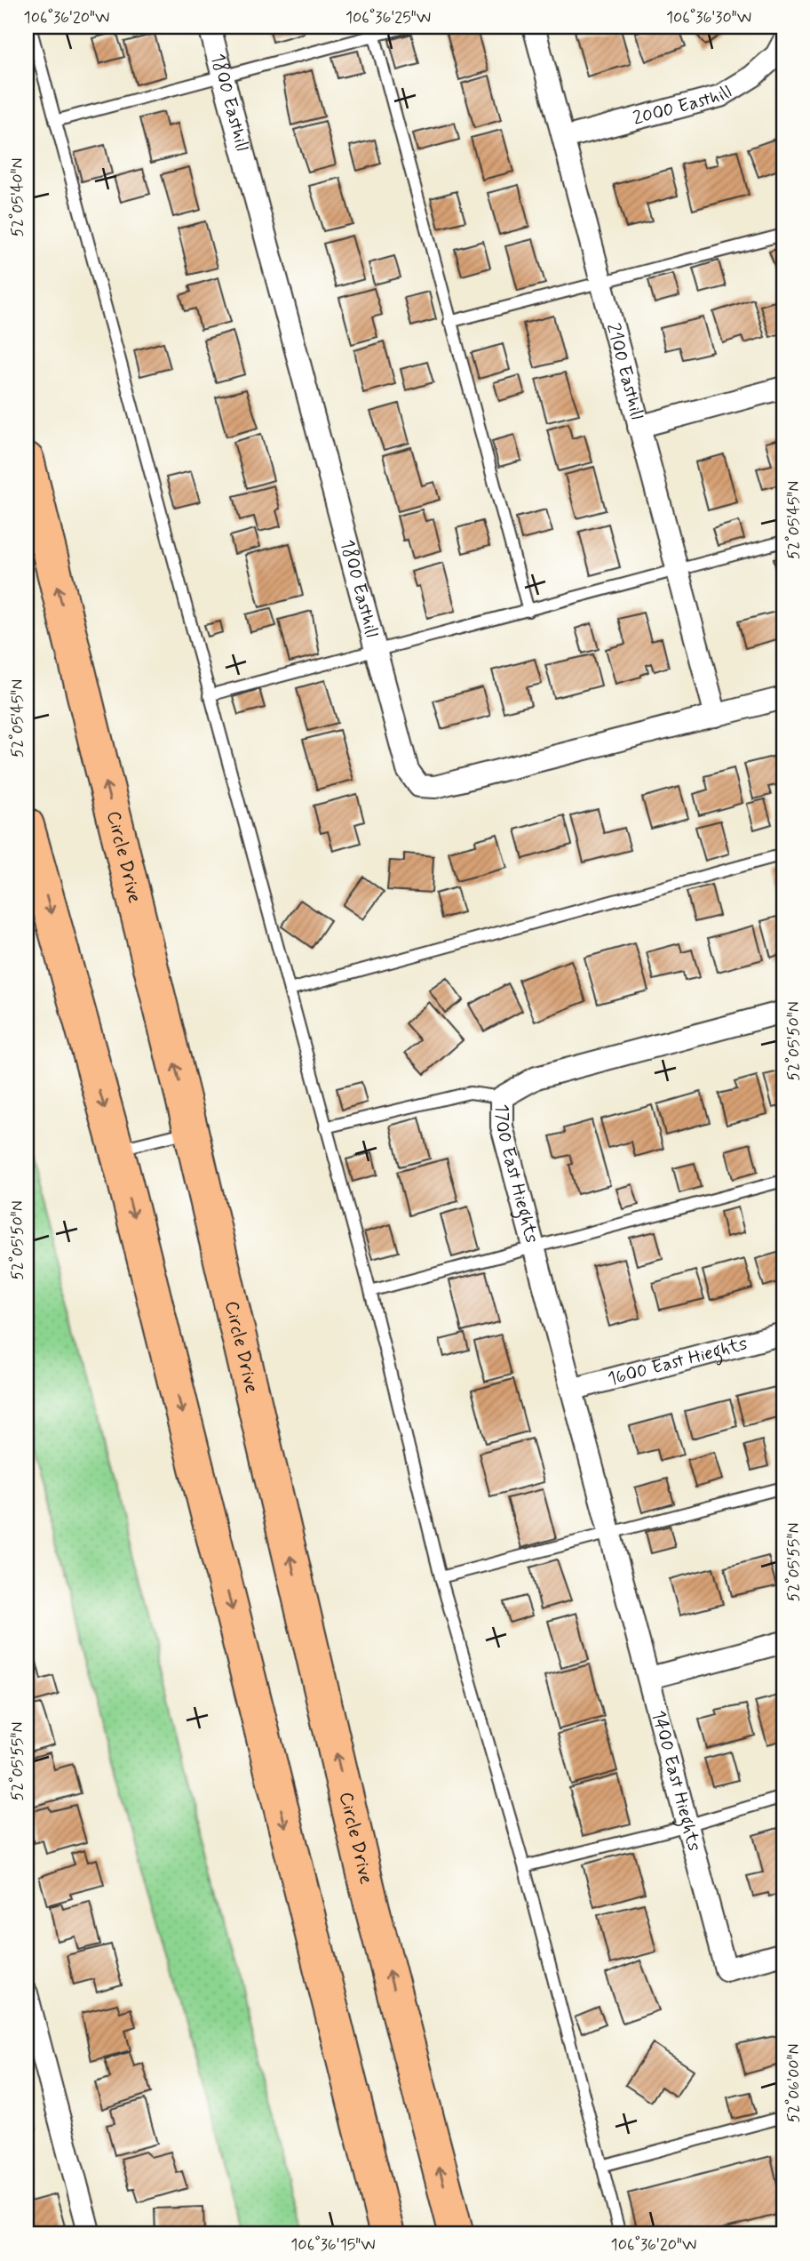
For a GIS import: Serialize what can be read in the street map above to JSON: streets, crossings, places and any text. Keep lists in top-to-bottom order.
{
  "streets": {
    "highway": ["Circle Drive"],
    "street": [
      "1800 Easthill",
      "2000 Easthill",
      "2100 Easthill",
      "1700 East Hieghts",
      "1600 East Hieghts",
      "1400 East Hieghts"
    ]
  },
  "crossings": [
    ["1800 Easthill", "2100 Easthill"],
    ["2000 Easthill", "2100 Easthill"],
    ["1700 East Hieghts", "1600 East Hieghts"],
    ["1700 East Hieghts", "1400 East Hieghts"]
  ],
  "coordinates": [
    "106°36'20\"W",
    "106°36'25\"W",
    "106°36'30\"W",
    "52°05'40\"N",
    "52°05'45\"N",
    "52°05'50\"N",
    "52°05'55\"N",
    "52°06'00\"N",
    "106°36'15\"W"
  ]
}
